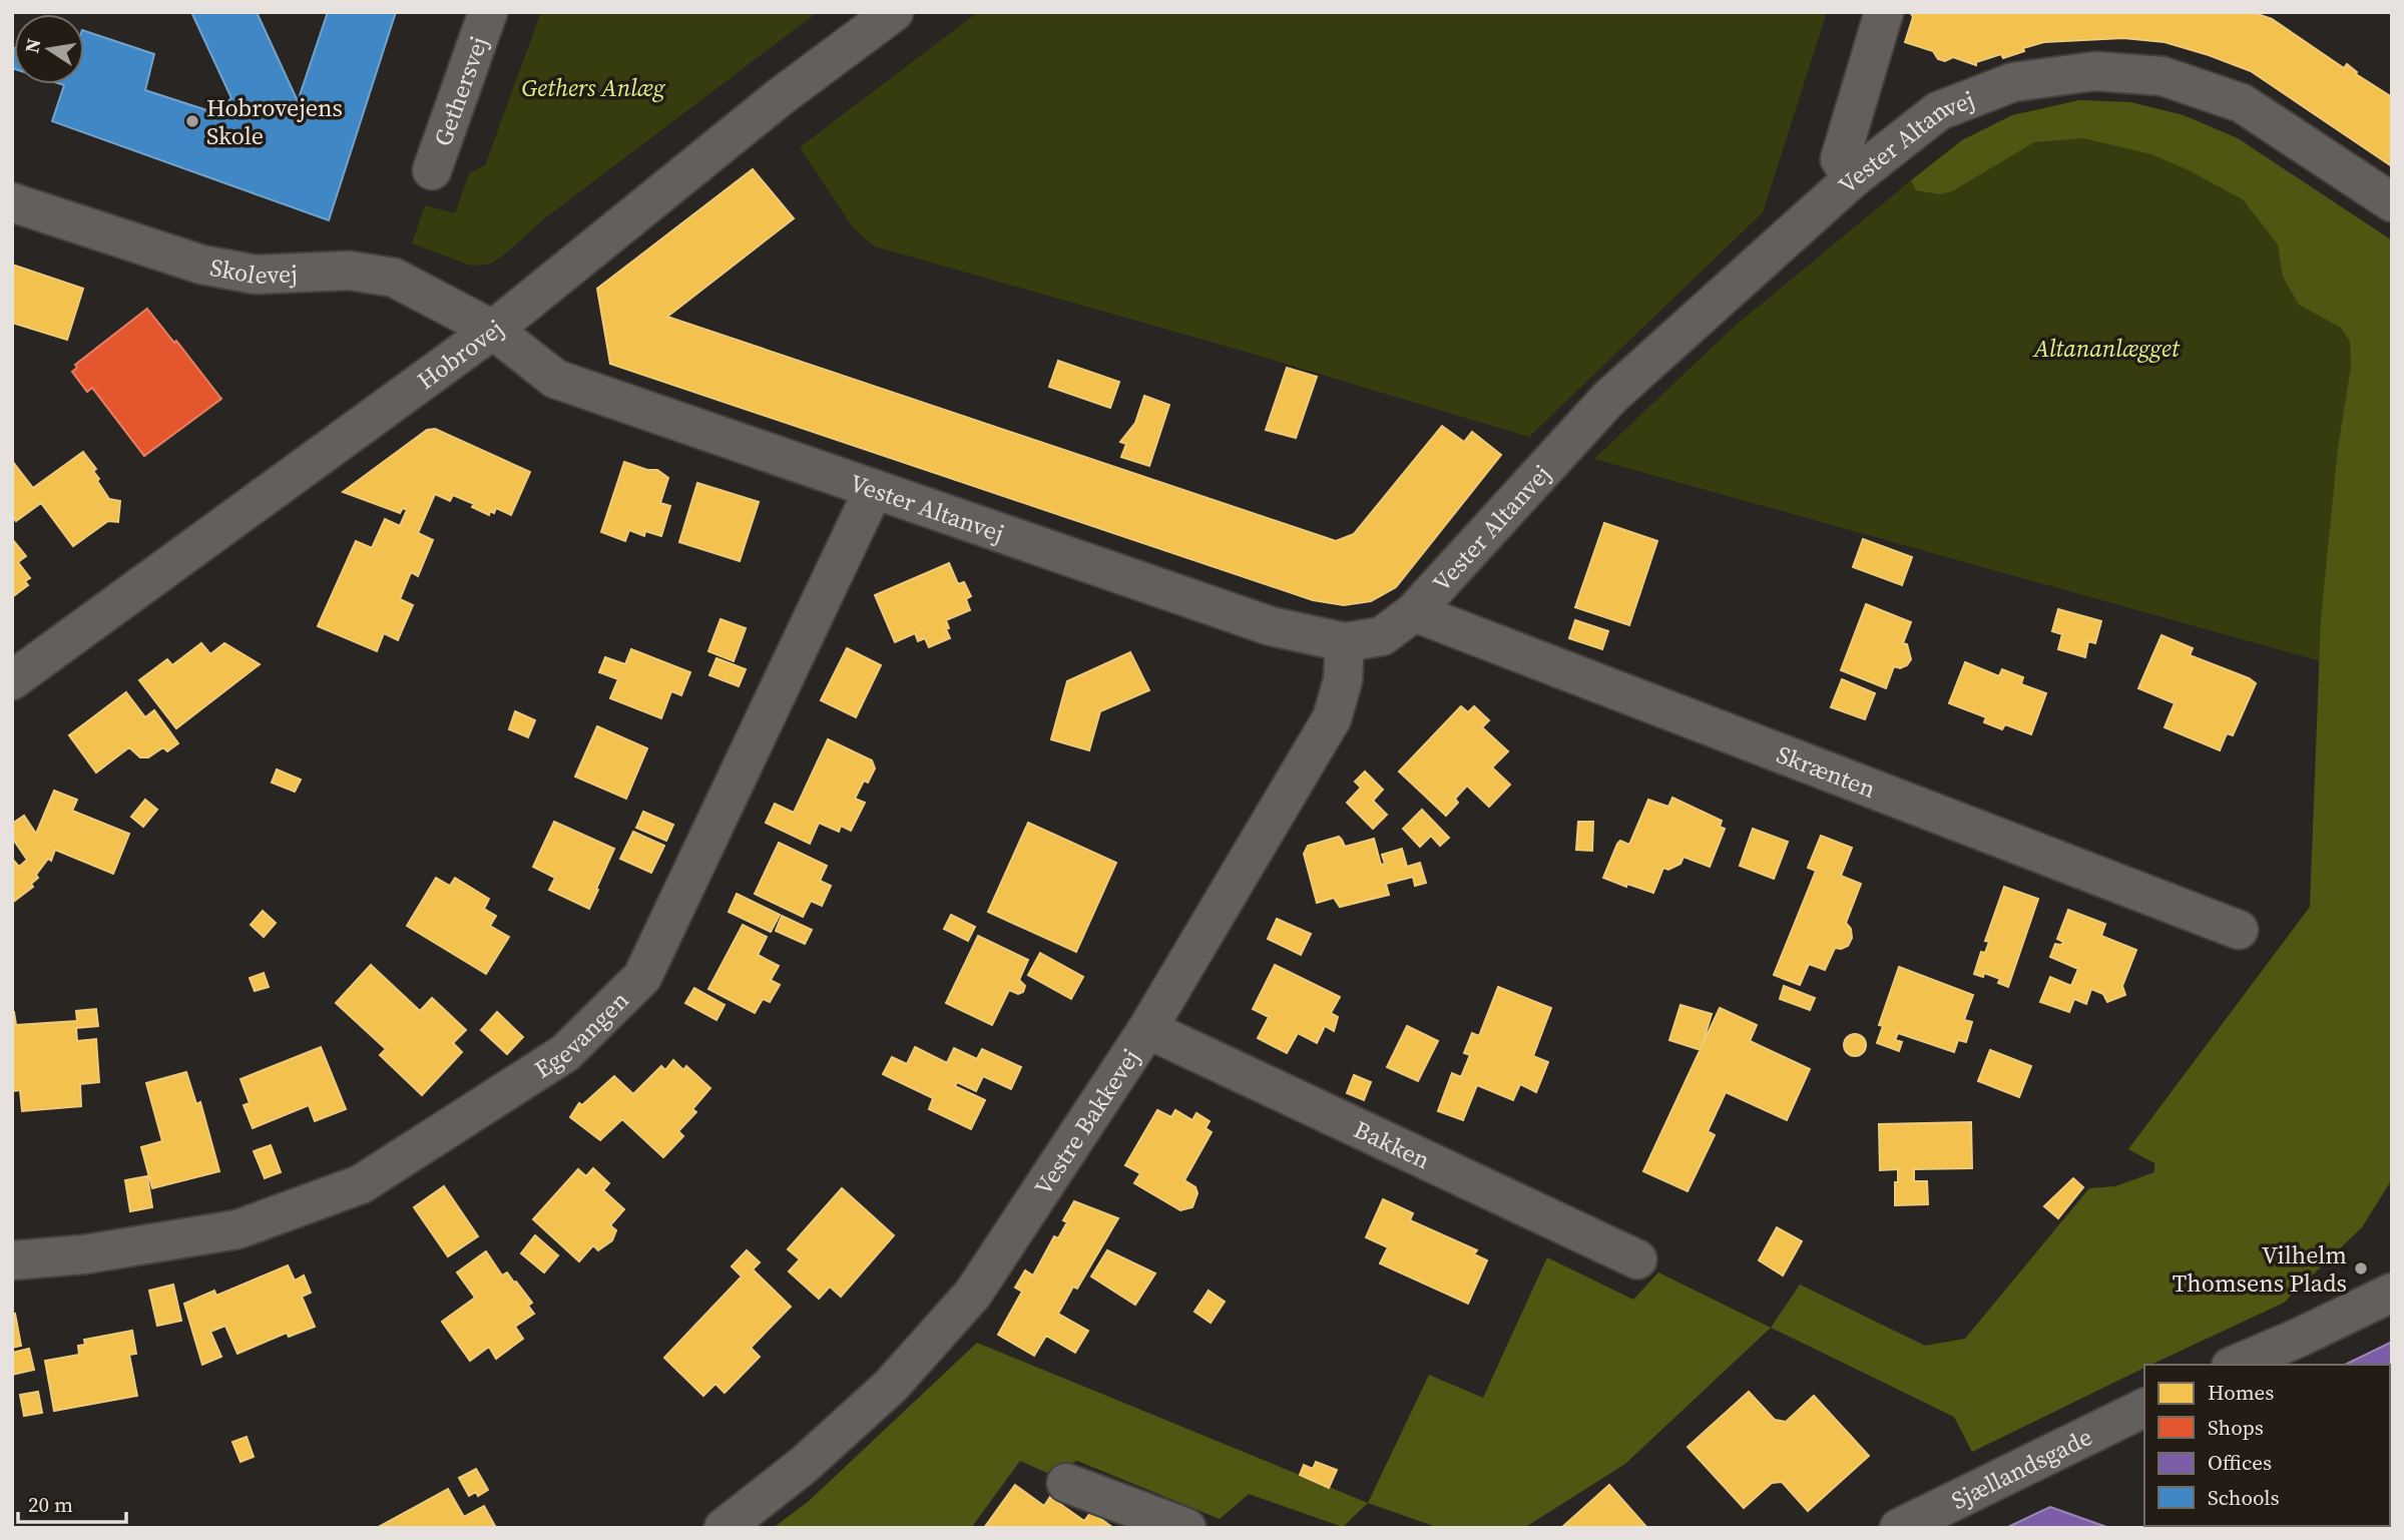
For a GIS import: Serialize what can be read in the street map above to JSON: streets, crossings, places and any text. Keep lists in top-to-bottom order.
{
  "streets": {
    "street": [
      "Gethersvej",
      "Vester Altanvej",
      "Skolevej",
      "Hobrovej",
      "Skrænten",
      "Egevangen",
      "Vestre Bakkevej",
      "Bakken",
      "Sjællandsgade"
    ]
  },
  "crossings": [
    ["Vester Altanvej", "Skolevej"],
    ["Vester Altanvej", "Hobrovej"],
    ["Vester Altanvej", "Skrænten"],
    ["Vester Altanvej", "Egevangen"],
    ["Vester Altanvej", "Vestre Bakkevej"],
    ["Skolevej", "Hobrovej"],
    ["Vestre Bakkevej", "Bakken"]
  ],
  "parks": ["Gethers Anlæg", "Altananlægget"],
  "places": ["Hobrovejens Skole", "Vilhelm Thomsens Plads"],
  "legend": [
    "Homes",
    "Shops",
    "Offices",
    "Schools"
  ],
  "scale_bar": "20 m",
  "north": "left"
}
